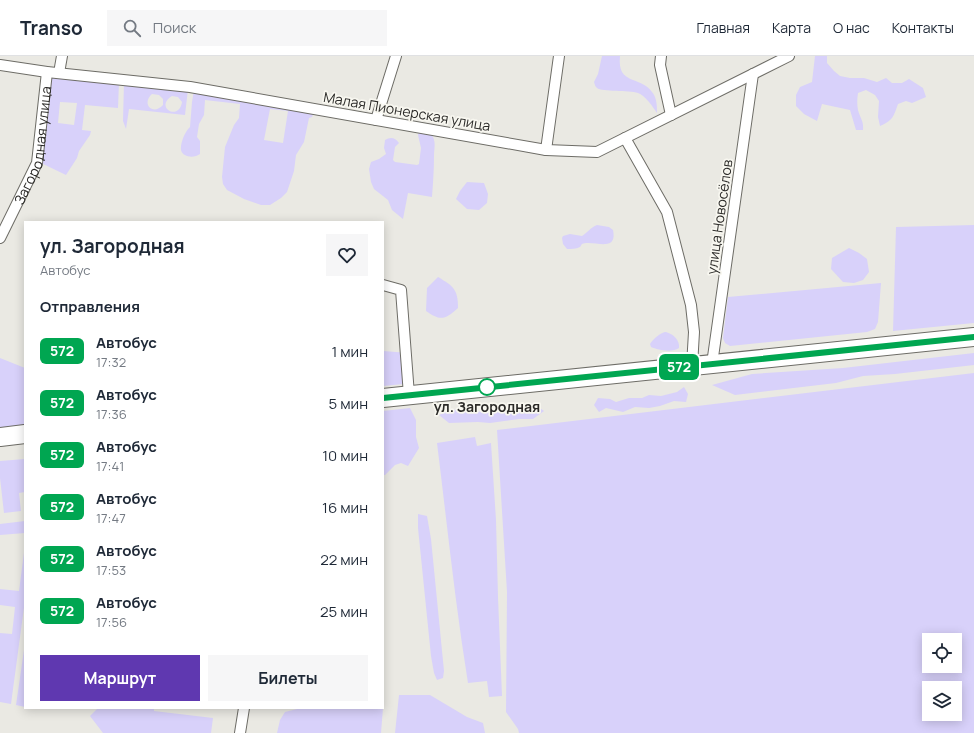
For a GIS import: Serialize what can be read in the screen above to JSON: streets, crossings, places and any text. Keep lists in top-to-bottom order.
{
  "streets": {
    "street": ["Малая Пионерская улица", "Загородная улица", "улица Новосёлов"]
  },
  "crossings": [
    ["Малая Пионерская улица", "Загородная улица"],
    ["Малая Пионерская улица", "улица Новосёлов"]
  ],
  "places": ["ул. Загородная"],
  "lines": ["bus line 572"],
  "page": {
    "header": "Transo",
    "search": "Поиск",
    "nav": [
      "Главная",
      "Карта",
      "О нас",
      "Контакты"
    ],
    "on_map": "572",
    "heading": [
      ["ул. Загородная", "Автобус"],
      "Отправления"
    ],
    "list": [
      {
        "mark": "572",
        "name": "Автобус",
        "note": "17:32",
        "value": "1 мин"
      },
      {
        "mark": "572",
        "name": "Автобус",
        "note": "17:36",
        "value": "5 мин"
      },
      {
        "mark": "572",
        "name": "Автобус",
        "note": "17:41",
        "value": "10 мин"
      },
      {
        "mark": "572",
        "name": "Автобус",
        "note": "17:47",
        "value": "16 мин"
      },
      {
        "mark": "572",
        "name": "Автобус",
        "note": "17:53",
        "value": "22 мин"
      },
      {
        "mark": "572",
        "name": "Автобус",
        "note": "17:56",
        "value": "25 мин"
      }
    ],
    "buttons": ["Маршрут", "Билеты"]
  }
}
